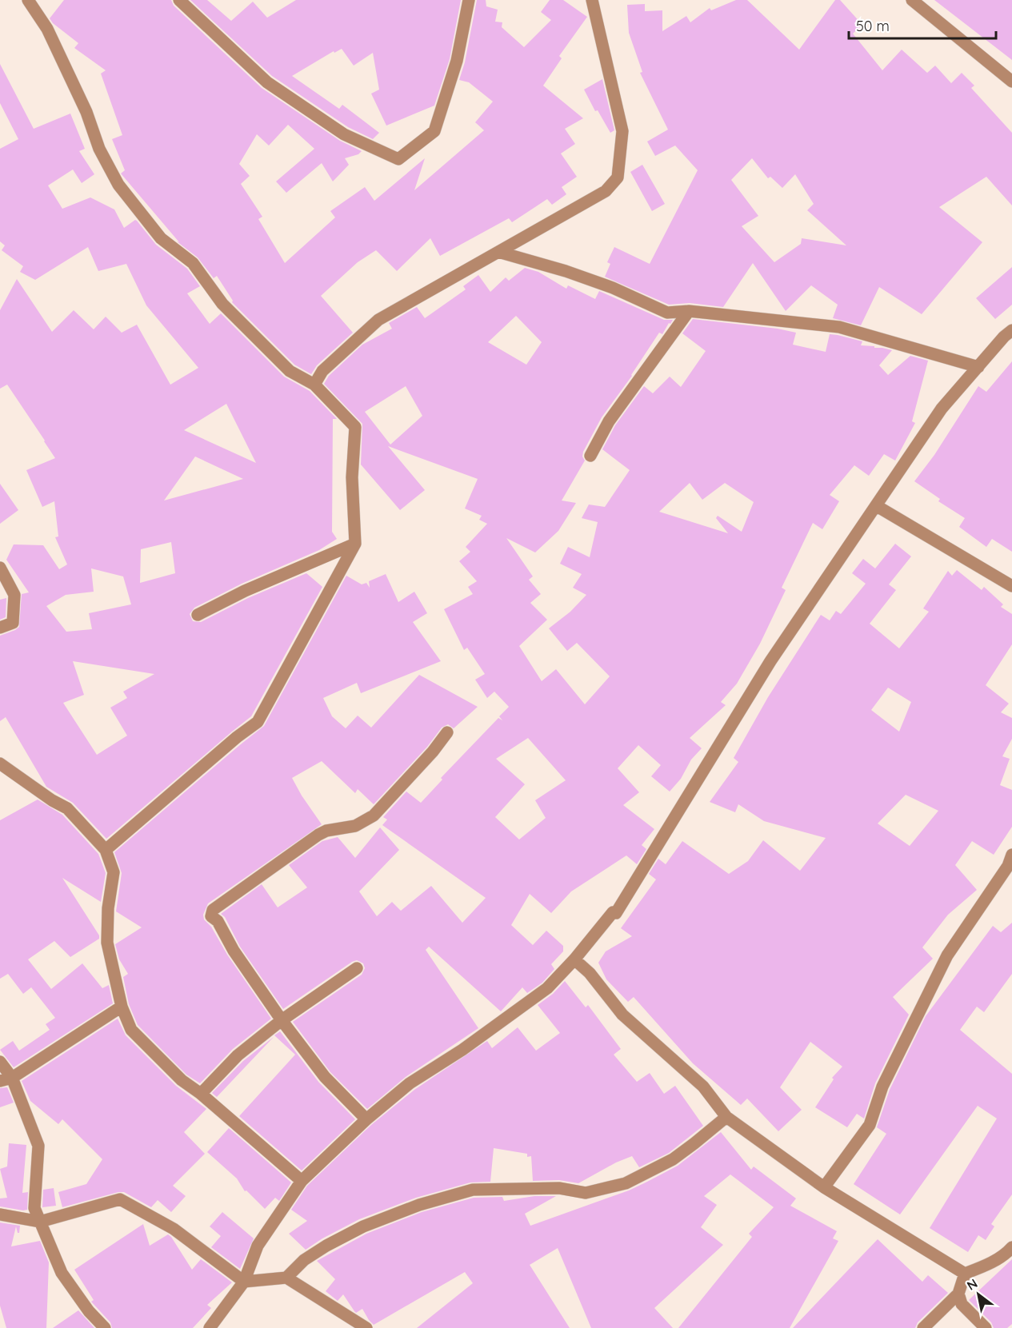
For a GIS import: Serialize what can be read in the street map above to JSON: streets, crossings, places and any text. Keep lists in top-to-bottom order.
{
  "scale_bar": "50 m",
  "north": "top left"
}
